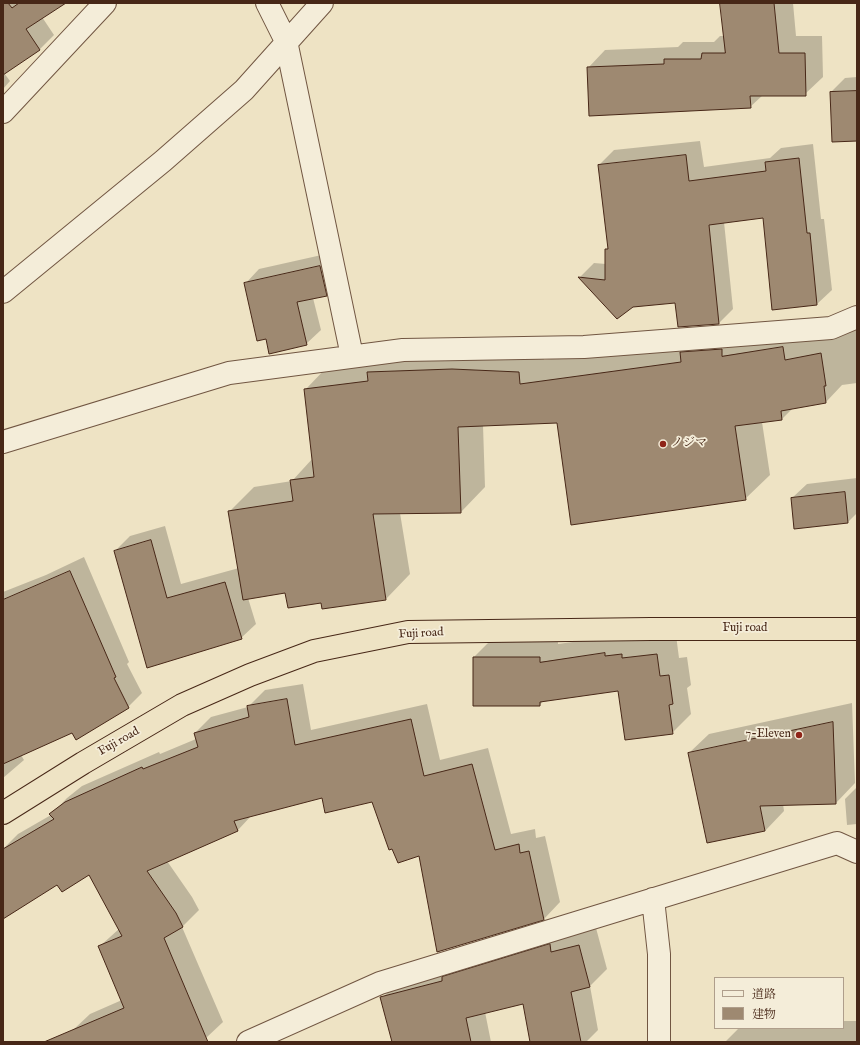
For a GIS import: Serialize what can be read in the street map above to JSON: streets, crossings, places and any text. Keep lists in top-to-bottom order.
{
  "streets": {
    "highway": ["Fuji road"]
  },
  "places": ["ノジマ", "7-Eleven"],
  "legend": ["道路", "建物"]
}
